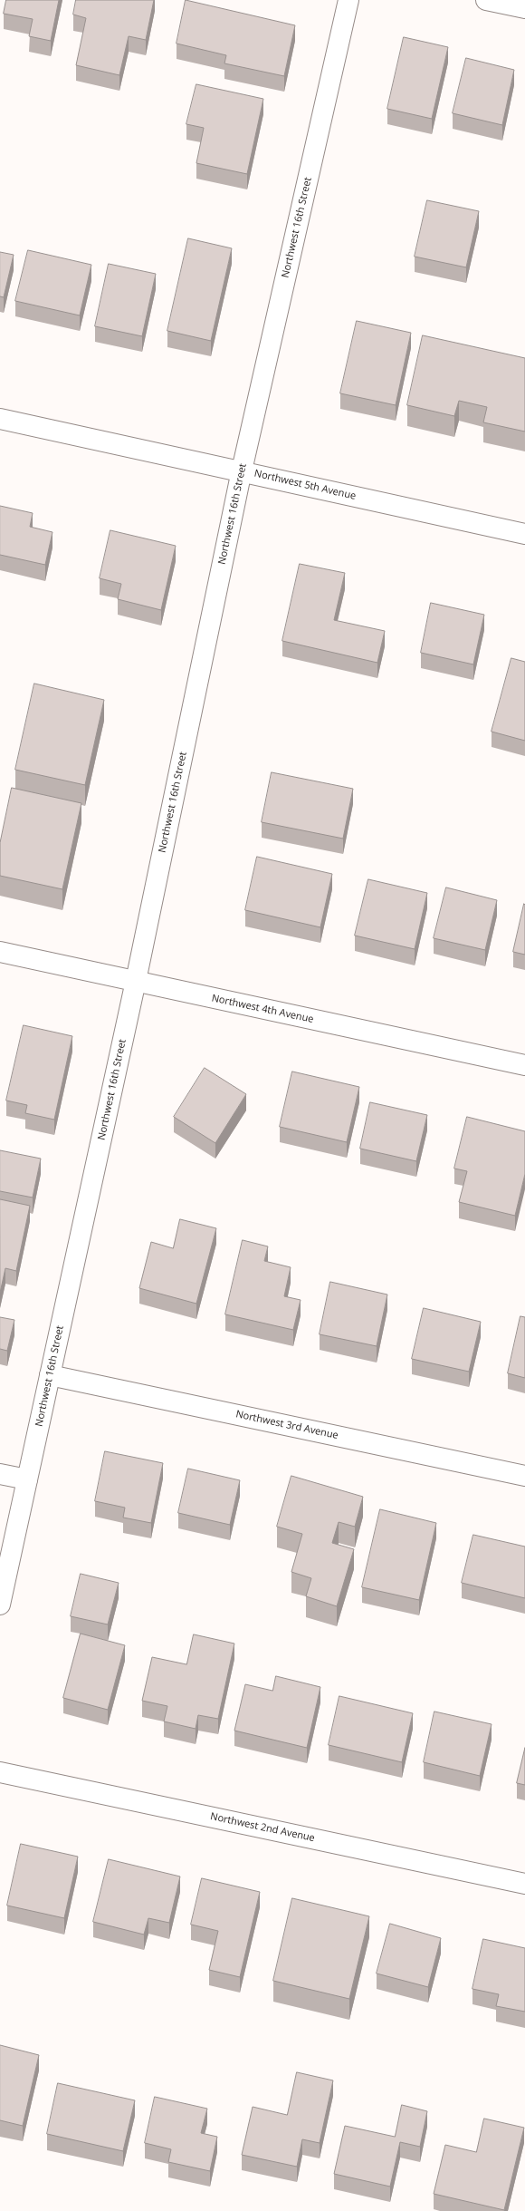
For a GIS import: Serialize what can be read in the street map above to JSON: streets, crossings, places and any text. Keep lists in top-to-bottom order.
{
  "streets": {
    "street": [
      "Northwest 16th Street",
      "Northwest 5th Avenue",
      "Northwest 4th Avenue",
      "Northwest 3rd Avenue",
      "Northwest 2nd Avenue"
    ]
  },
  "crossings": [
    ["Northwest 16th Street", "Northwest 5th Avenue"],
    ["Northwest 16th Street", "Northwest 4th Avenue"],
    ["Northwest 16th Street", "Northwest 3rd Avenue"]
  ]
}
